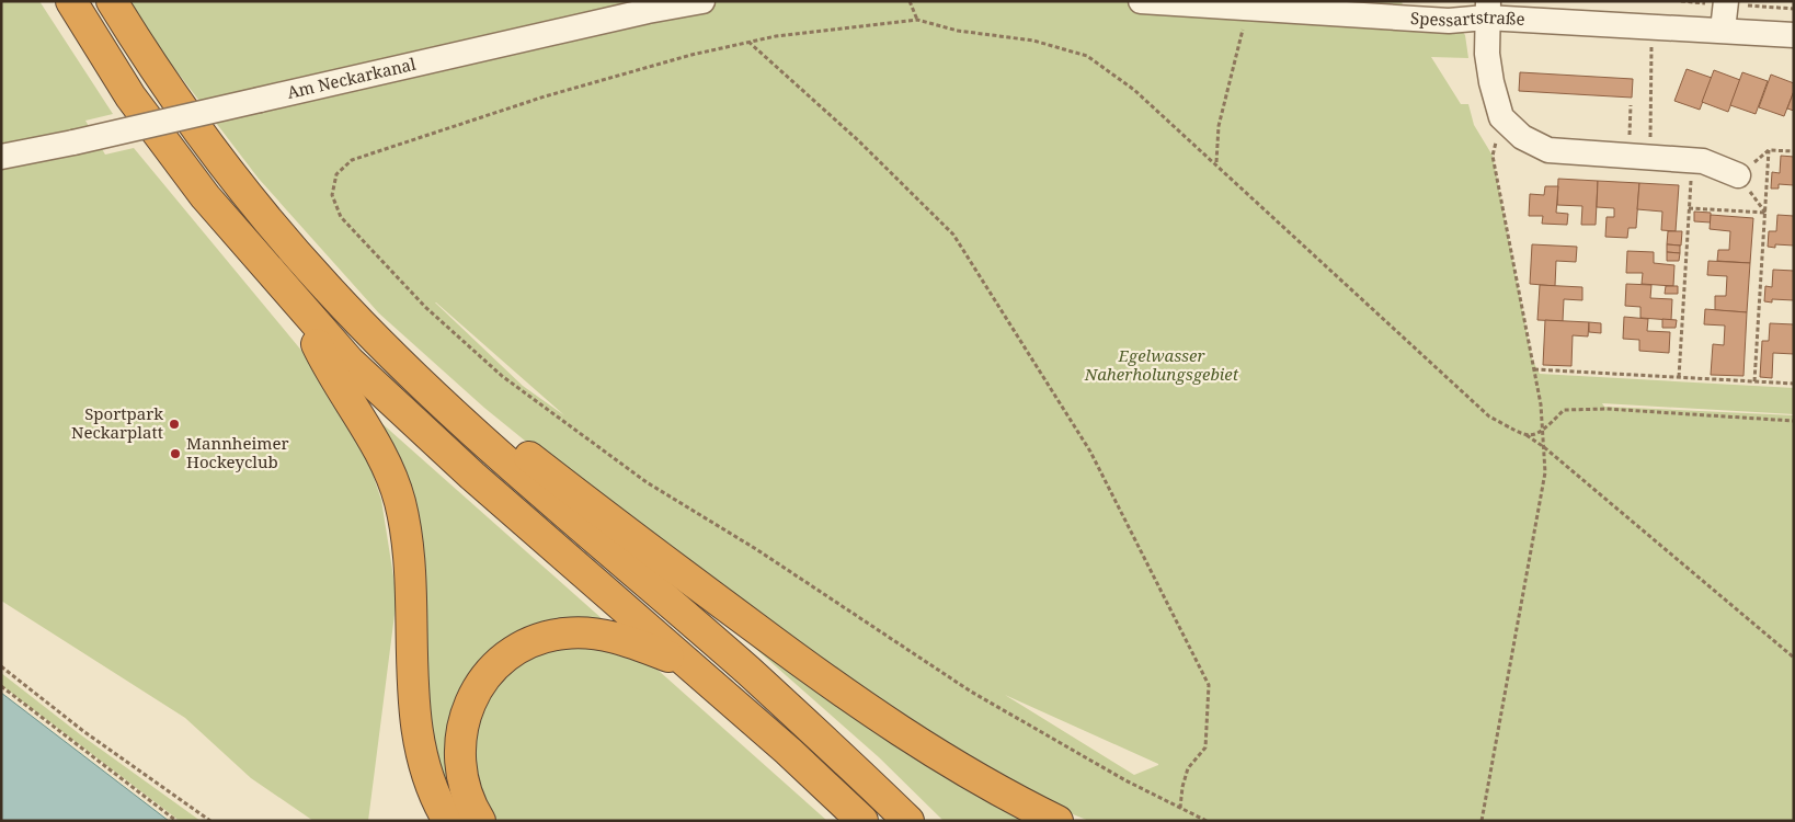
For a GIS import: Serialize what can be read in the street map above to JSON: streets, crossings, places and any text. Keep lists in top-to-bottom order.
{
  "streets": {
    "street": ["Spessartstraße", "Am Neckarkanal"]
  },
  "parks": ["Egelwasser Naherholungsgebiet"],
  "places": ["Sportpark Neckarplatt", "Mannheimer Hockeyclub"]
}
